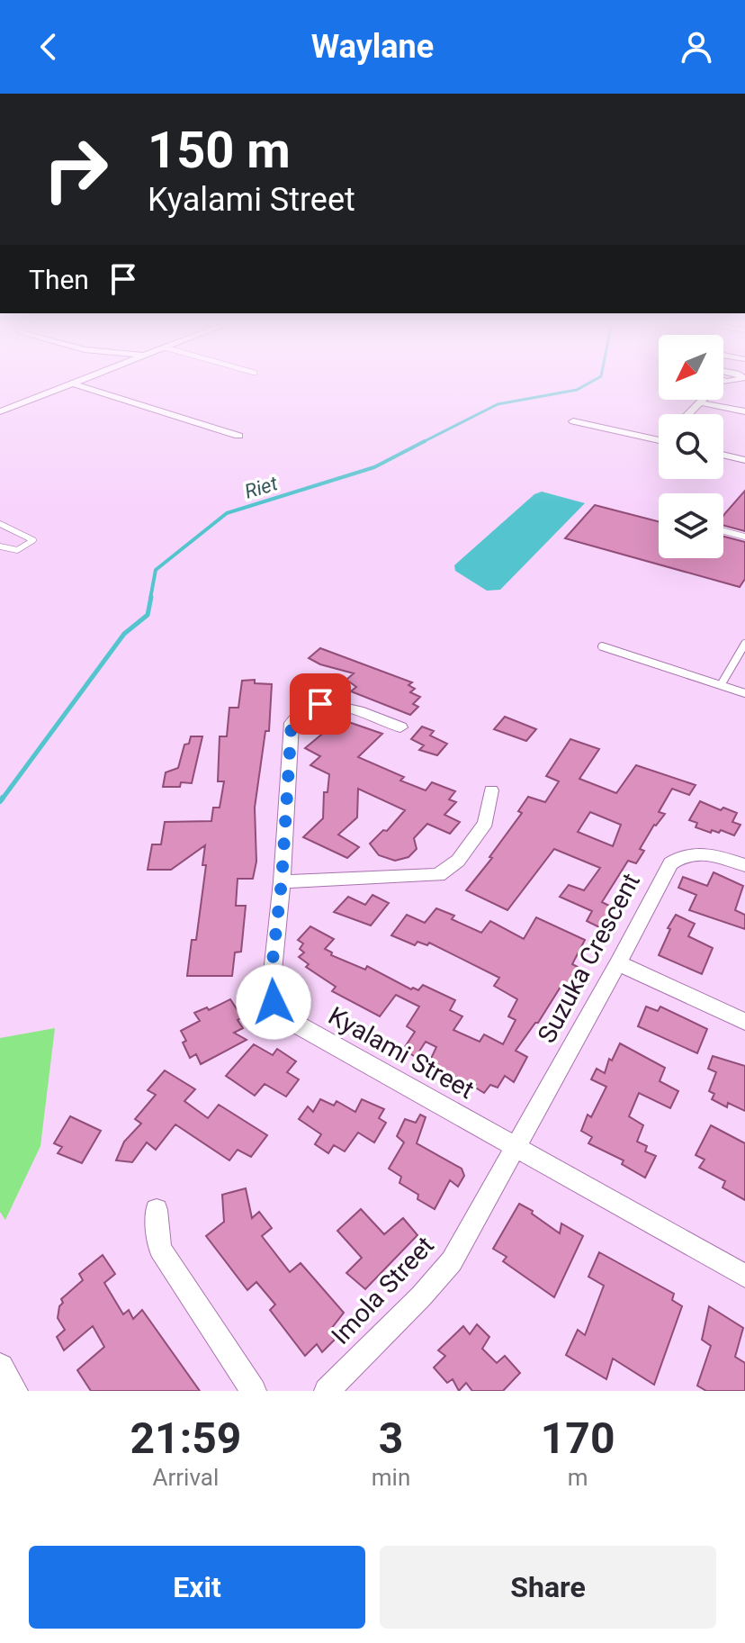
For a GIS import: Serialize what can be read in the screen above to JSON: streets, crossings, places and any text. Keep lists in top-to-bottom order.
{
  "streets": {
    "street": ["Suzuka Crescent", "Kyalami Street", "Imola Street"]
  },
  "crossings": [
    ["Suzuka Crescent", "Kyalami Street"],
    ["Suzuka Crescent", "Imola Street"],
    ["Kyalami Street", "Imola Street"]
  ],
  "water": ["Riet"],
  "north": "bottom left",
  "page": {
    "header": "Waylane",
    "turn": ["150 m", "Kyalami Street"],
    "then": "Then",
    "eta": [
      "21:59",
      "Arrival",
      "3",
      "min",
      "170",
      "m"
    ],
    "buttons": ["Exit", "Share"]
  }
}
